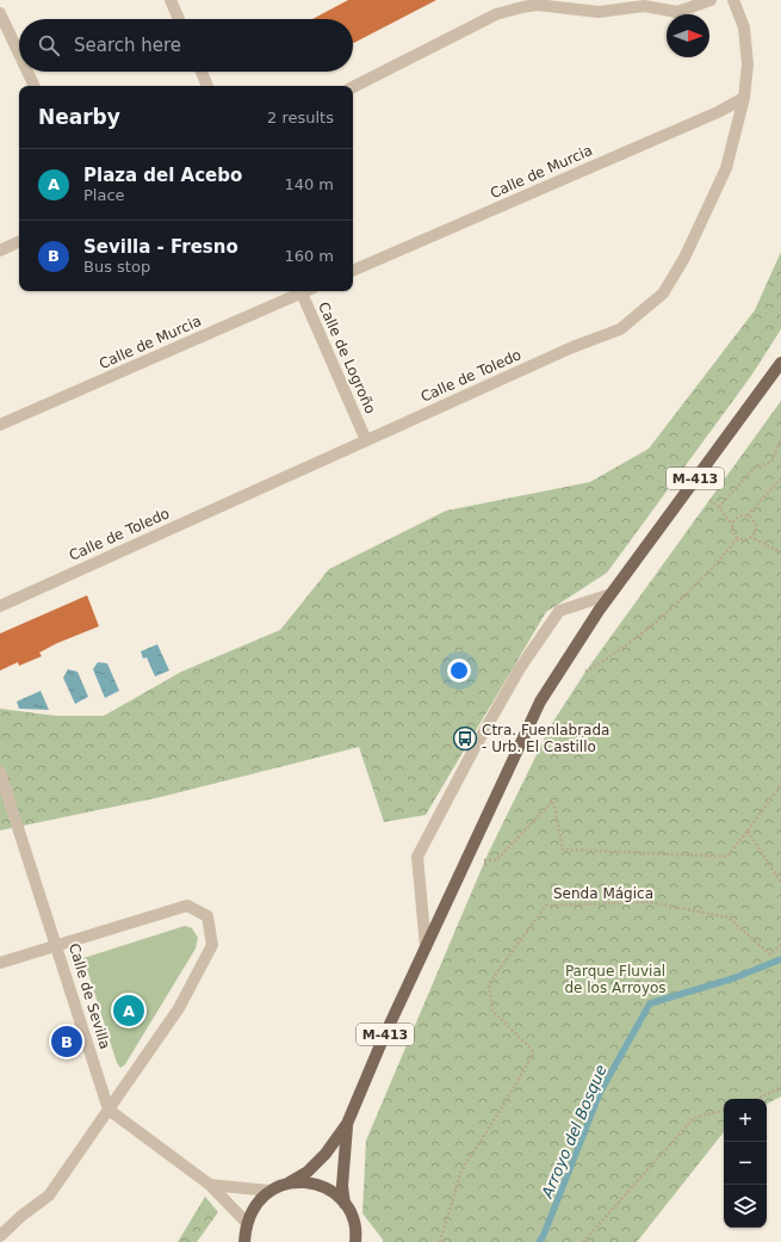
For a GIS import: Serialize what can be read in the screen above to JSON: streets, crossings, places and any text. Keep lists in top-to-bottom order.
{
  "streets": {
    "main road": ["M-413"],
    "street": [
      "Calle de Murcia",
      "Calle de Logroño",
      "Calle de Toledo",
      "Calle de Sevilla"
    ],
    "path": ["Senda Mágica"]
  },
  "crossings": [
    ["Calle de Murcia", "Calle de Toledo"],
    ["Calle de Logroño", "Calle de Toledo"]
  ],
  "water": ["Arroyo del Bosque"],
  "parks": ["Parque Fluvial de los Arroyos"],
  "places": {
    "bus stop": ["Ctra. Fuenlabrada - Urb. El Castillo"]
  },
  "north": "right",
  "page": {
    "search": "Search here",
    "heading": ["Nearby", "2 results"],
    "list": [
      {
        "mark": "A",
        "name": "Plaza del Acebo",
        "note": "Place",
        "value": "140 m"
      },
      {
        "mark": "B",
        "name": "Sevilla - Fresno",
        "note": "Bus stop",
        "value": "160 m"
      }
    ],
    "pins": ["A", "B"],
    "map_buttons": ["+", "−"]
  }
}
